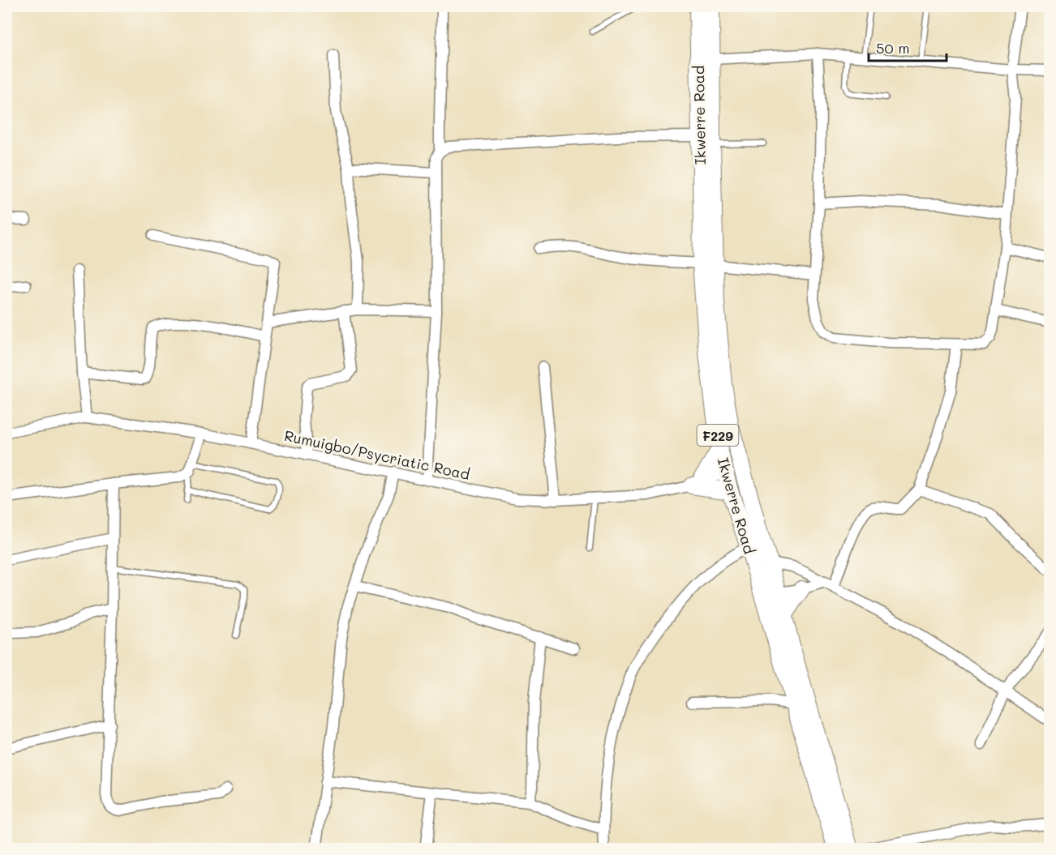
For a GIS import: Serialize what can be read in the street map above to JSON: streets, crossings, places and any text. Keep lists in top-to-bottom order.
{
  "streets": {
    "main road": ["Ikwerre Road", "F229"],
    "street": ["Rumuigbo/Psycriatic Road"]
  },
  "crossings": [
    ["Ikwerre Road", "Rumuigbo/Psycriatic Road"]
  ],
  "scale_bar": "50 m"
}
